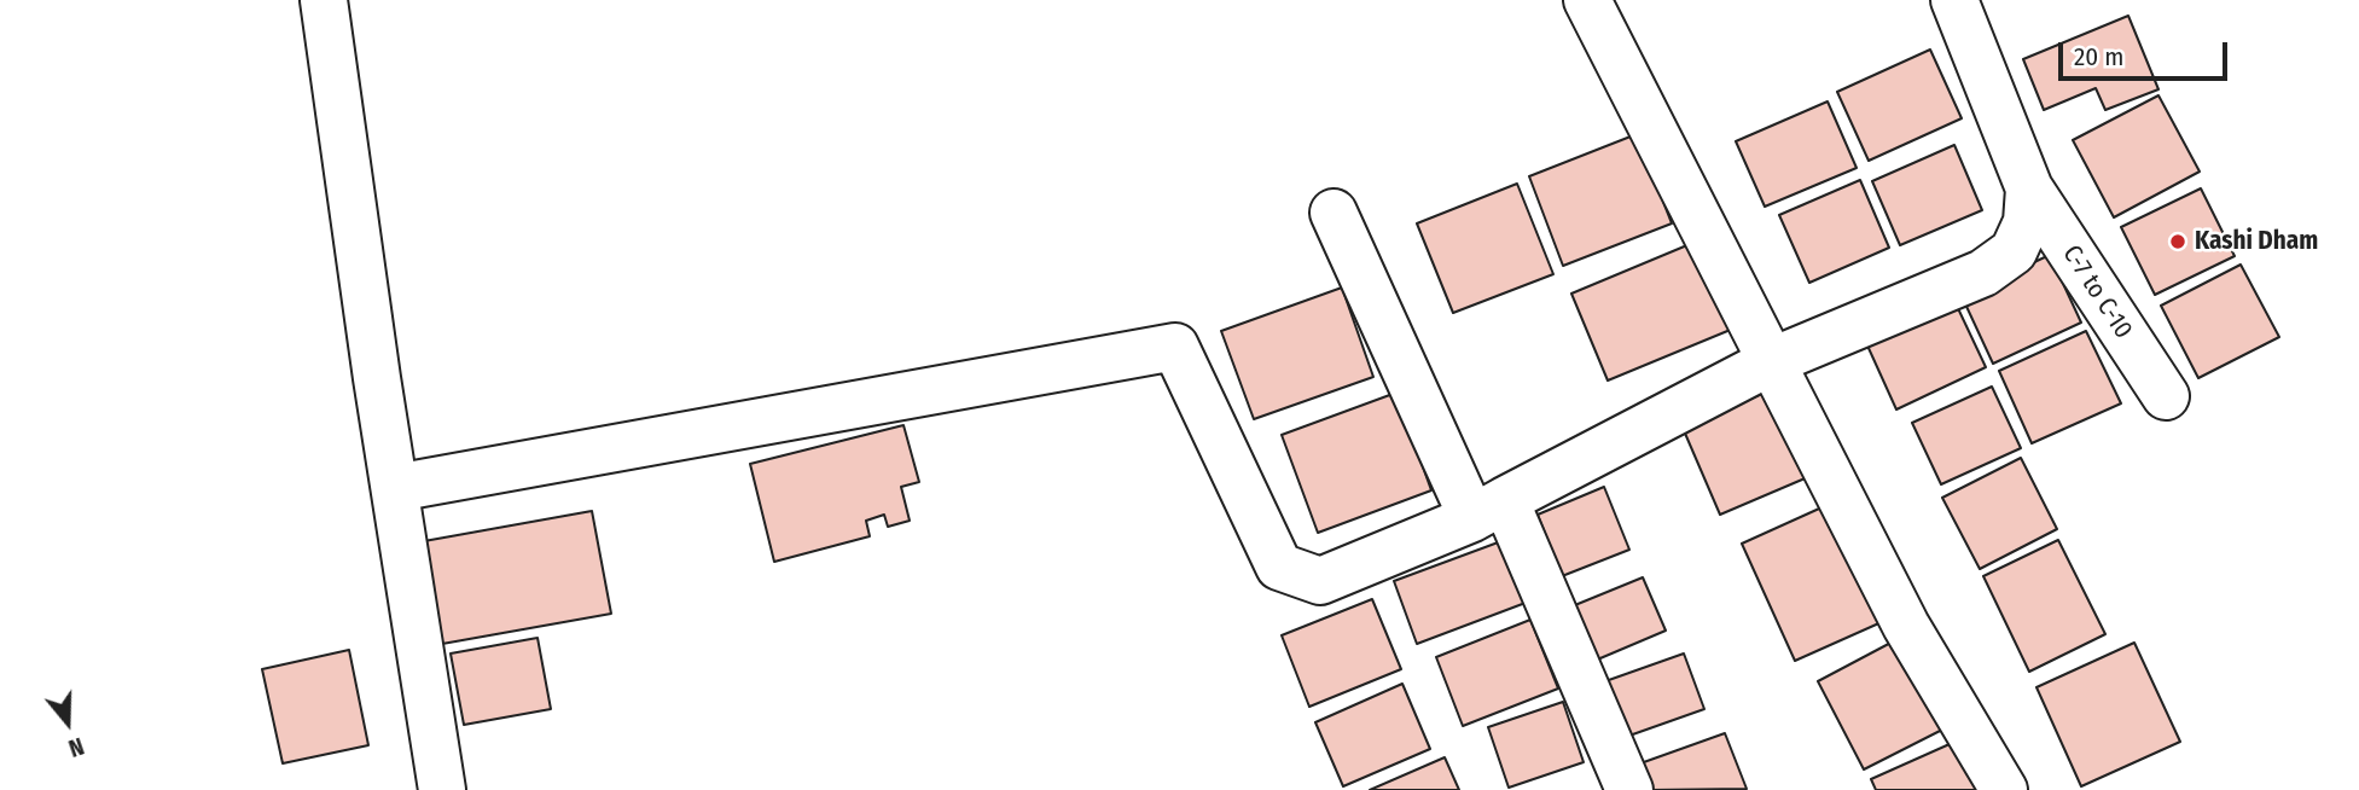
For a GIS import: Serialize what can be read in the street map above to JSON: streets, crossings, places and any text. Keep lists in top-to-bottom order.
{
  "streets": {
    "street": ["C-7 to C-10"]
  },
  "places": ["Kashi Dham"],
  "scale_bar": "20 m",
  "north": "bottom"
}
